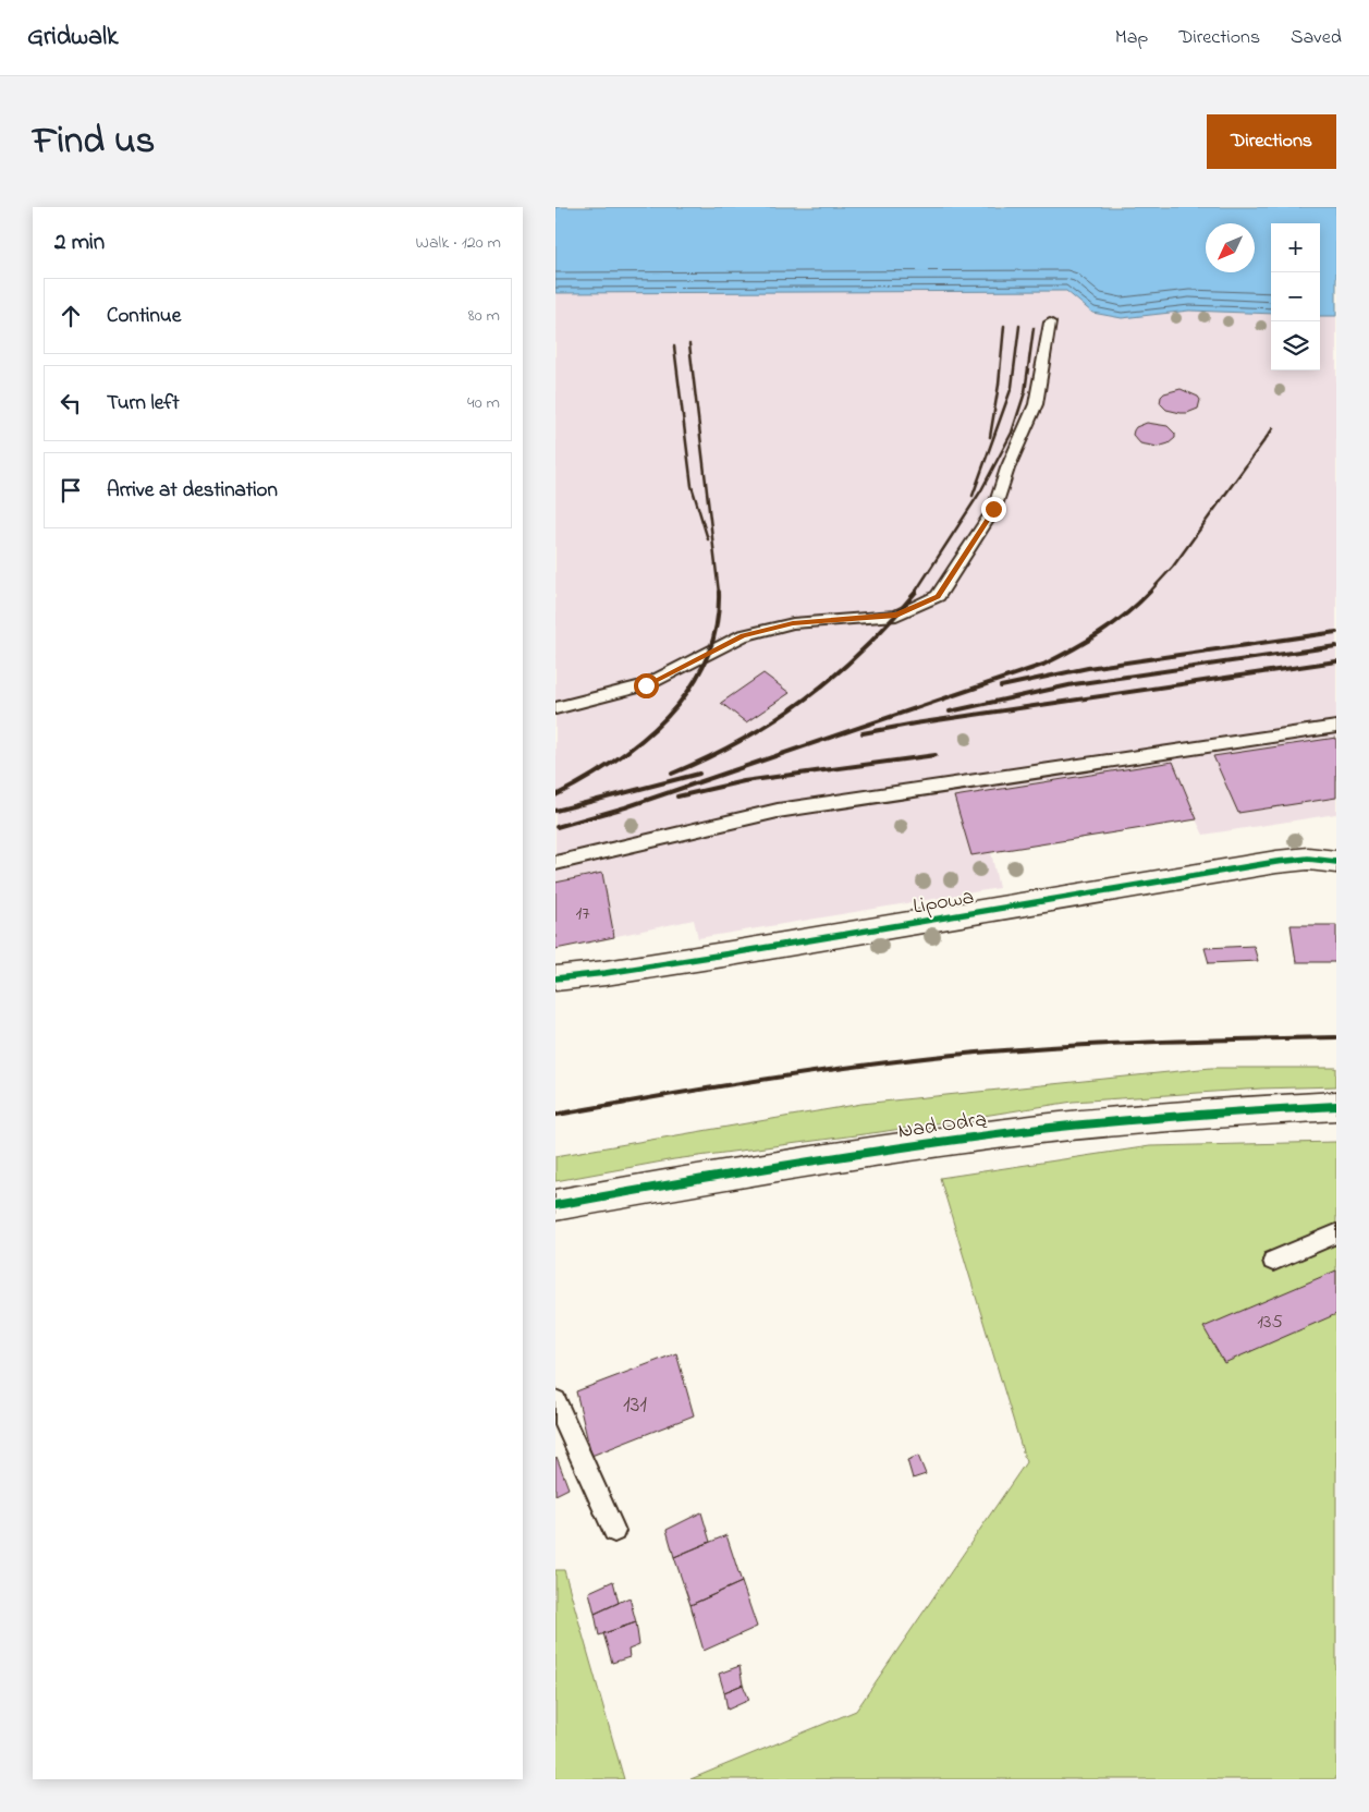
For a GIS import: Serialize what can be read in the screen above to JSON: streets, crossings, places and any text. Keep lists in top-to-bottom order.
{
  "streets": {
    "street": ["Lipowa", "Nad Odrą"]
  },
  "house_numbers": ["17", "135", "131"],
  "north": "bottom left",
  "page": {
    "header": "Gridwalk",
    "nav": ["Map", "Directions", "Saved"],
    "title": "Find us",
    "buttons": "Directions",
    "heading": ["2 min", "Walk · 120 m"],
    "map_buttons": ["+", "−"],
    "list": [
      ["Continue", "80 m"],
      ["Turn left", "40 m"],
      "Arrive at destination"
    ]
  }
}
